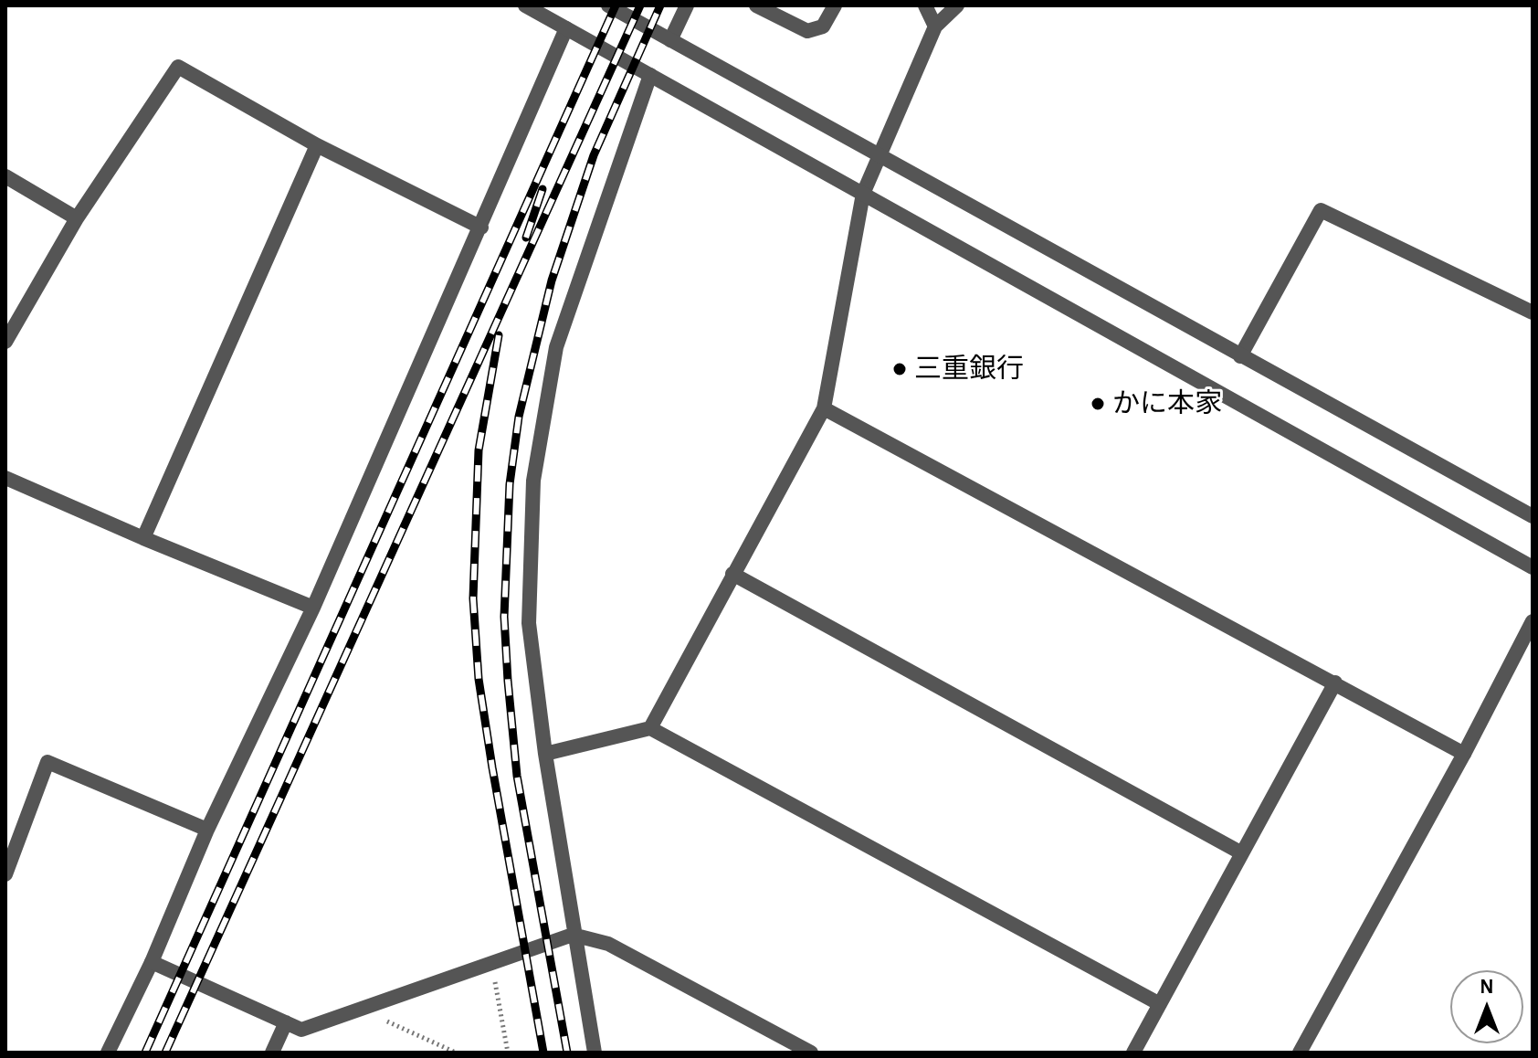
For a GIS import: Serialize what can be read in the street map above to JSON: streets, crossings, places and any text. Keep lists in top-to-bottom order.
{
  "places": ["三重銀行", "かに本家"],
  "north": "top"
}
